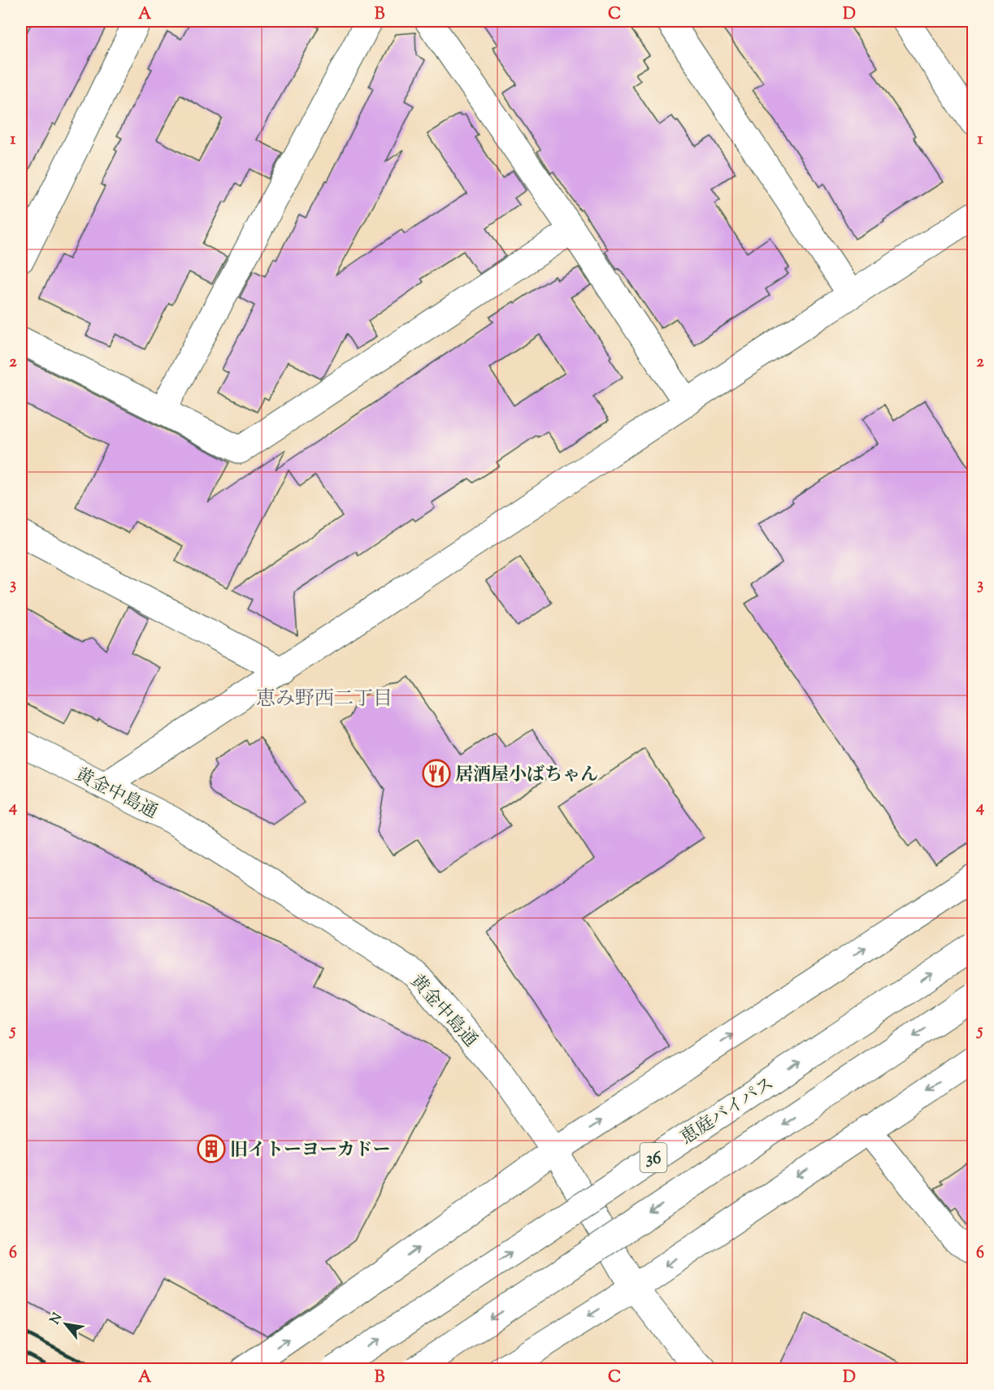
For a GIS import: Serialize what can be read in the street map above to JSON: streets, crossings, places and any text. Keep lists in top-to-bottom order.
{
  "streets": {
    "main road": ["黄金中島通", "恵庭バイパス", "36"]
  },
  "districts": ["恵み野西二丁目"],
  "places": {
    "restaurant": ["居酒屋小ばちゃん"],
    "building": ["旧イトーヨーカドー"]
  },
  "north": "top left",
  "grid": {
    "columns": [
      "A",
      "B",
      "C",
      "D"
    ],
    "rows": [
      "1",
      "2",
      "3",
      "4",
      "5",
      "6"
    ]
  }
}
